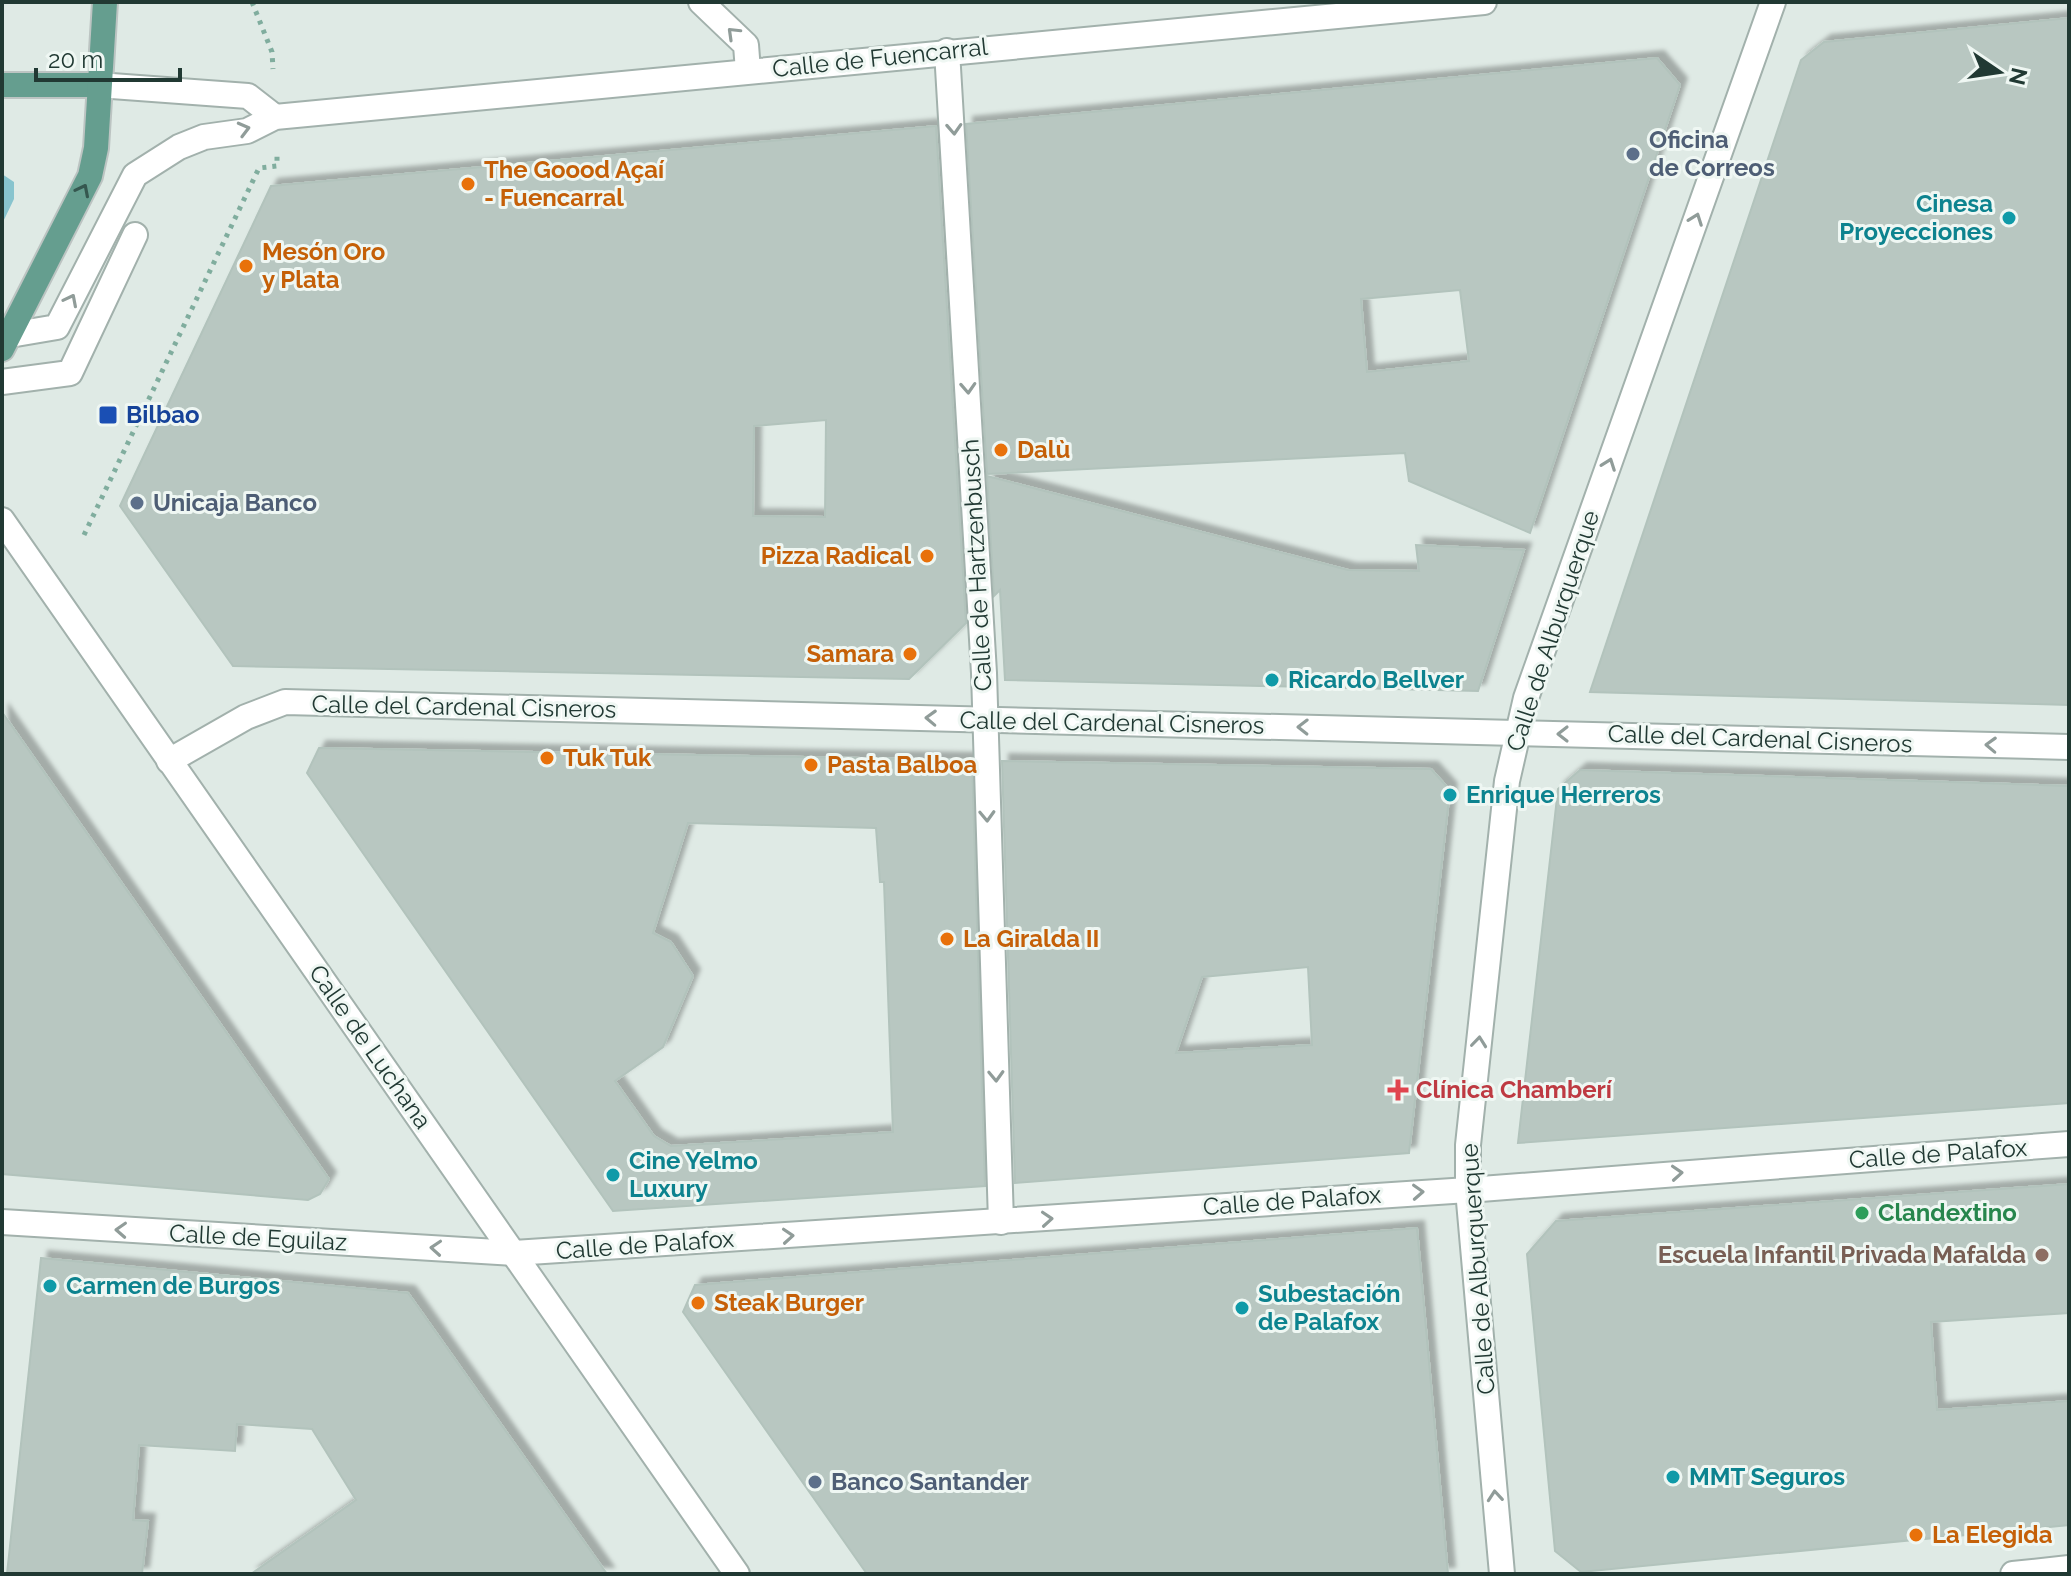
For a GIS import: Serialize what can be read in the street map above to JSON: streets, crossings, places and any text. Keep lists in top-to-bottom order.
{
  "streets": {
    "street": [
      "Calle de Fuencarral",
      "Calle de Hartzenbusch",
      "Calle de Alburquerque",
      "Calle del Cardenal Cisneros",
      "Calle de Luchana",
      "Calle de Palafox",
      "Calle de Eguilaz"
    ]
  },
  "crossings": [
    ["Calle de Fuencarral", "Calle de Hartzenbusch"],
    ["Calle de Hartzenbusch", "Calle del Cardenal Cisneros"],
    ["Calle de Hartzenbusch", "Calle de Palafox"],
    ["Calle de Alburquerque", "Calle del Cardenal Cisneros"],
    ["Calle de Alburquerque", "Calle de Palafox"],
    ["Calle del Cardenal Cisneros", "Calle de Luchana"],
    ["Calle de Luchana", "Calle de Palafox"],
    ["Calle de Luchana", "Calle de Eguilaz"],
    ["Calle de Palafox", "Calle de Eguilaz"]
  ],
  "one_way": [
    "Calle de Hartzenbusch",
    "Calle de Alburquerque",
    "Calle del Cardenal Cisneros",
    "Calle de Palafox",
    "Calle de Eguilaz"
  ],
  "places": {
    "other": [
      "Oficina de Correos",
      "The Goood Açaí - Fuencarral",
      "Cinesa Proyecciones",
      "Mesón Oro y Plata",
      "Dalù",
      "Unicaja Banco",
      "Pizza Radical",
      "Samara",
      "Ricardo Bellver",
      "Tuk Tuk",
      "Pasta Balboa",
      "Enrique Herreros",
      "La Giralda II",
      "Cine Yelmo Luxury",
      "Clandextino",
      "Escuela Infantil Privada Mafalda",
      "Carmen de Burgos",
      "Steak Burger",
      "Subestación de Palafox",
      "MMT Seguros",
      "Banco Santander",
      "La Elegida"
    ],
    "transit": ["Bilbao"],
    "health": ["Clínica Chamberí"]
  },
  "scale_bar": "20 m",
  "north": "right"
}
